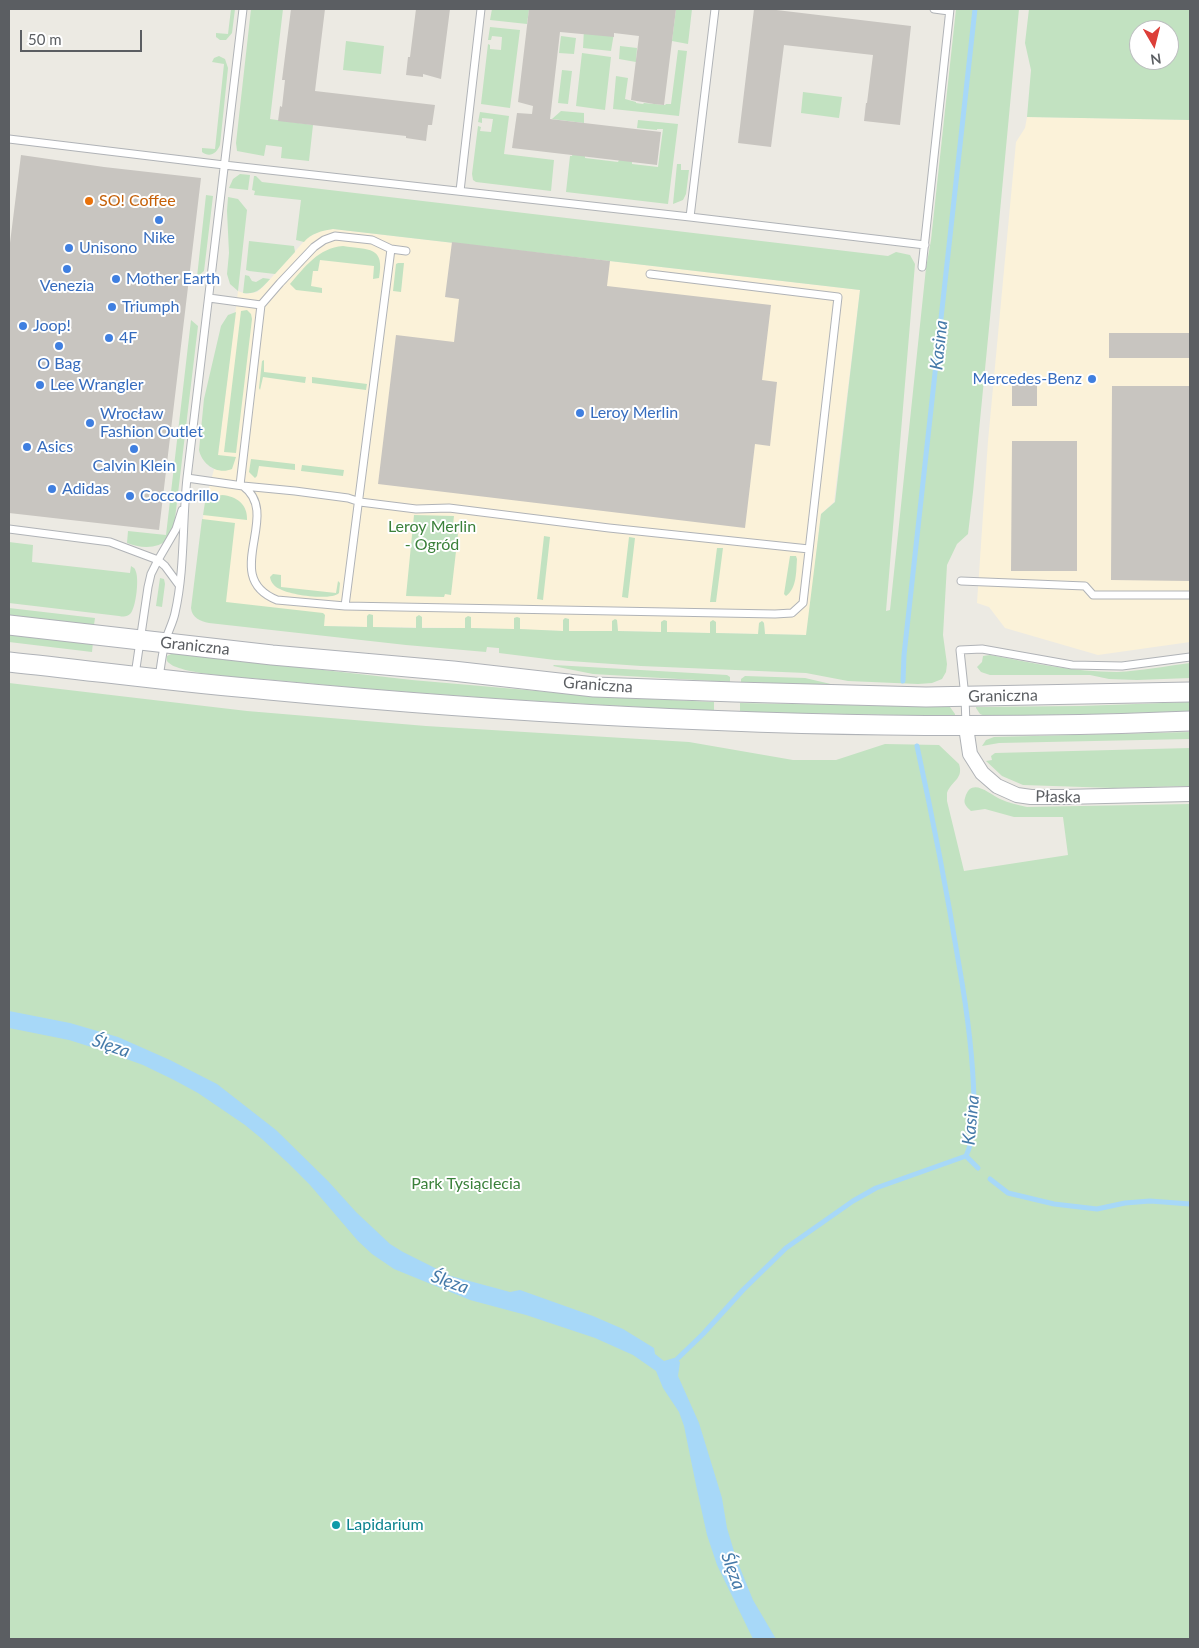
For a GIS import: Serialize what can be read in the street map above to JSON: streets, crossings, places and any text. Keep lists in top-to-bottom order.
{
  "streets": {
    "main road": ["Graniczna"],
    "street": ["Płaska"]
  },
  "crossings": [
    ["Graniczna", "Płaska"]
  ],
  "water": ["Kasina", "Ślęza"],
  "parks": ["Leroy Merlin - Ogród", "Park Tysiąclecia"],
  "places": [
    "SO! Coffee",
    "Nike",
    "Unisono",
    "Venezia",
    "Mother Earth",
    "Triumph",
    "Joop!",
    "4F",
    "O Bag",
    "Mercedes-Benz",
    "Lee Wrangler",
    "Leroy Merlin",
    "Wrocław Fashion Outlet",
    "Asics",
    "Calvin Klein",
    "Adidas",
    "Coccodrillo",
    "Lapidarium"
  ],
  "scale_bar": "50 m",
  "north": "bottom"
}
